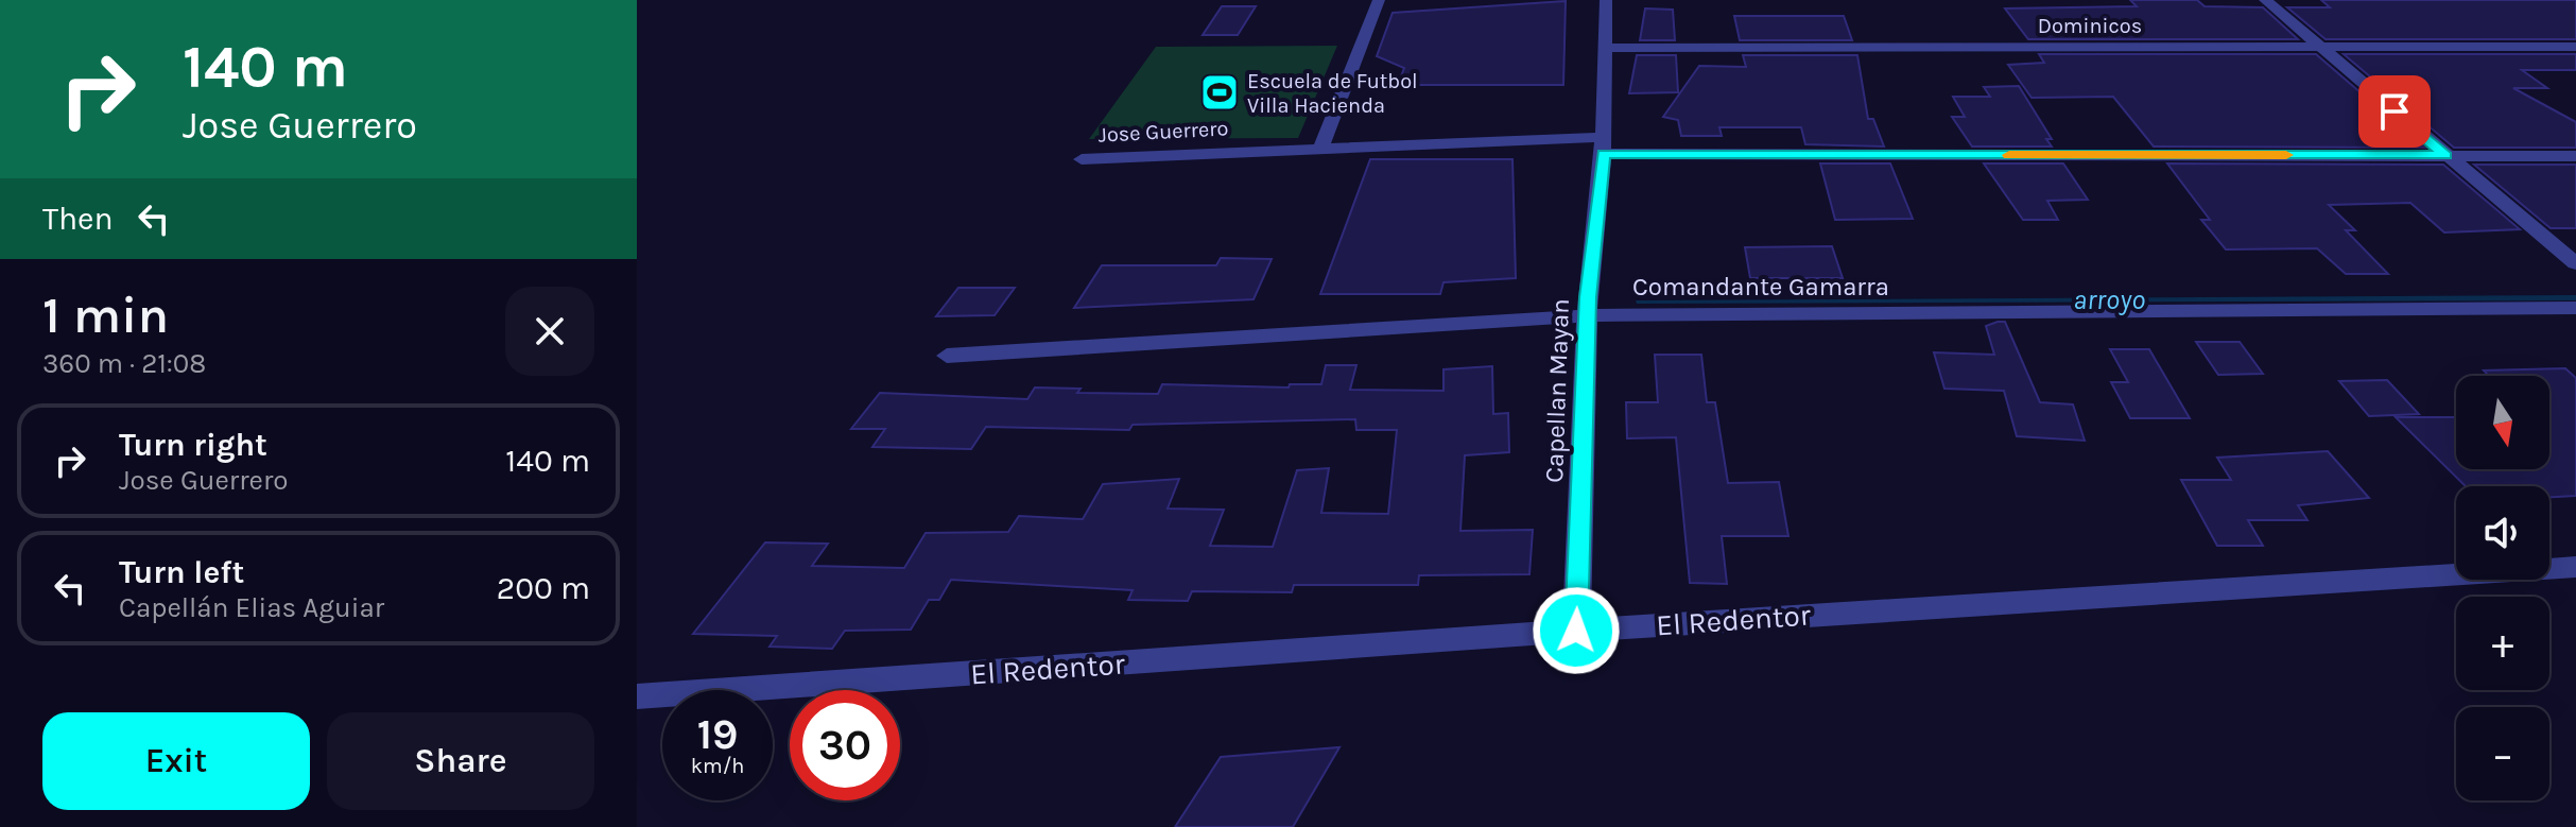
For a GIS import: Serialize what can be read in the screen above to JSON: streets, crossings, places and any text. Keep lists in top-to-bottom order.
{
  "streets": {
    "street": [
      "Dominicos",
      "Jose Guerrero",
      "Comandante Gamarra",
      "Capellan Mayan",
      "El Redentor"
    ]
  },
  "crossings": [
    ["Dominicos", "Capellan Mayan"],
    ["Jose Guerrero", "Capellan Mayan"],
    ["Comandante Gamarra", "Capellan Mayan"],
    ["Capellan Mayan", "El Redentor"]
  ],
  "water": ["arroyo"],
  "places": {
    "sports": ["Escuela de Futbol Villa Hacienda"]
  },
  "north": "bottom",
  "page": {
    "turn": ["140 m", "Jose Guerrero"],
    "then": "Then",
    "heading": ["1 min", "360 m · 21:08"],
    "map_buttons": ["+", "−"],
    "list": [
      {
        "name": "Turn right",
        "note": "Jose Guerrero",
        "value": "140 m"
      },
      {
        "name": "Turn left",
        "note": "Capellán Elias Aguiar",
        "value": "200 m"
      }
    ],
    "speed": "19 km/h",
    "limit": "30",
    "buttons": ["Exit", "Share"]
  }
}
